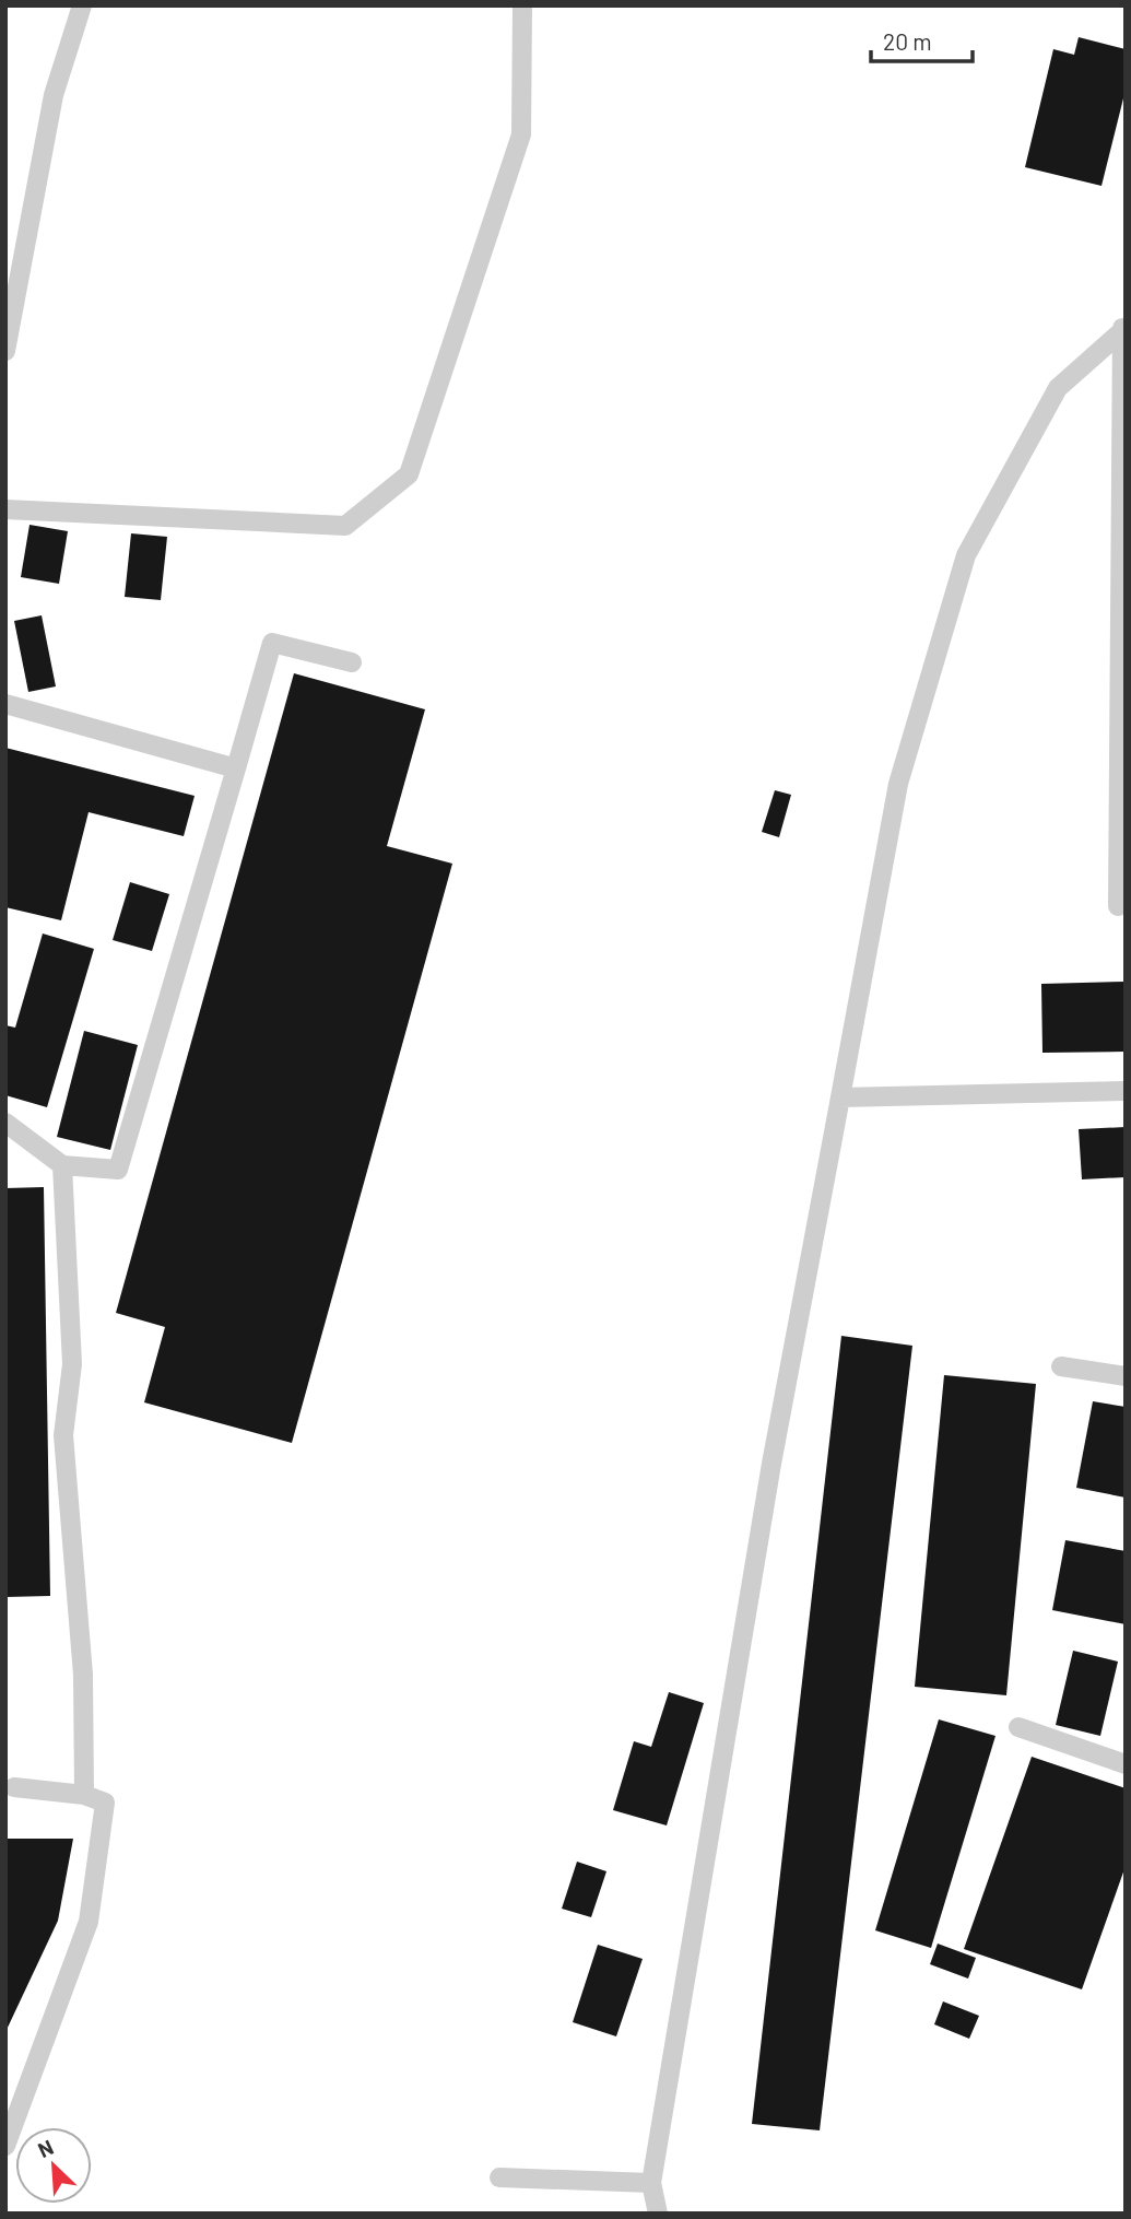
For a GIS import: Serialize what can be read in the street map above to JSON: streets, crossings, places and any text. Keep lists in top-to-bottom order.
{
  "scale_bar": "20 m",
  "north": "top left"
}
